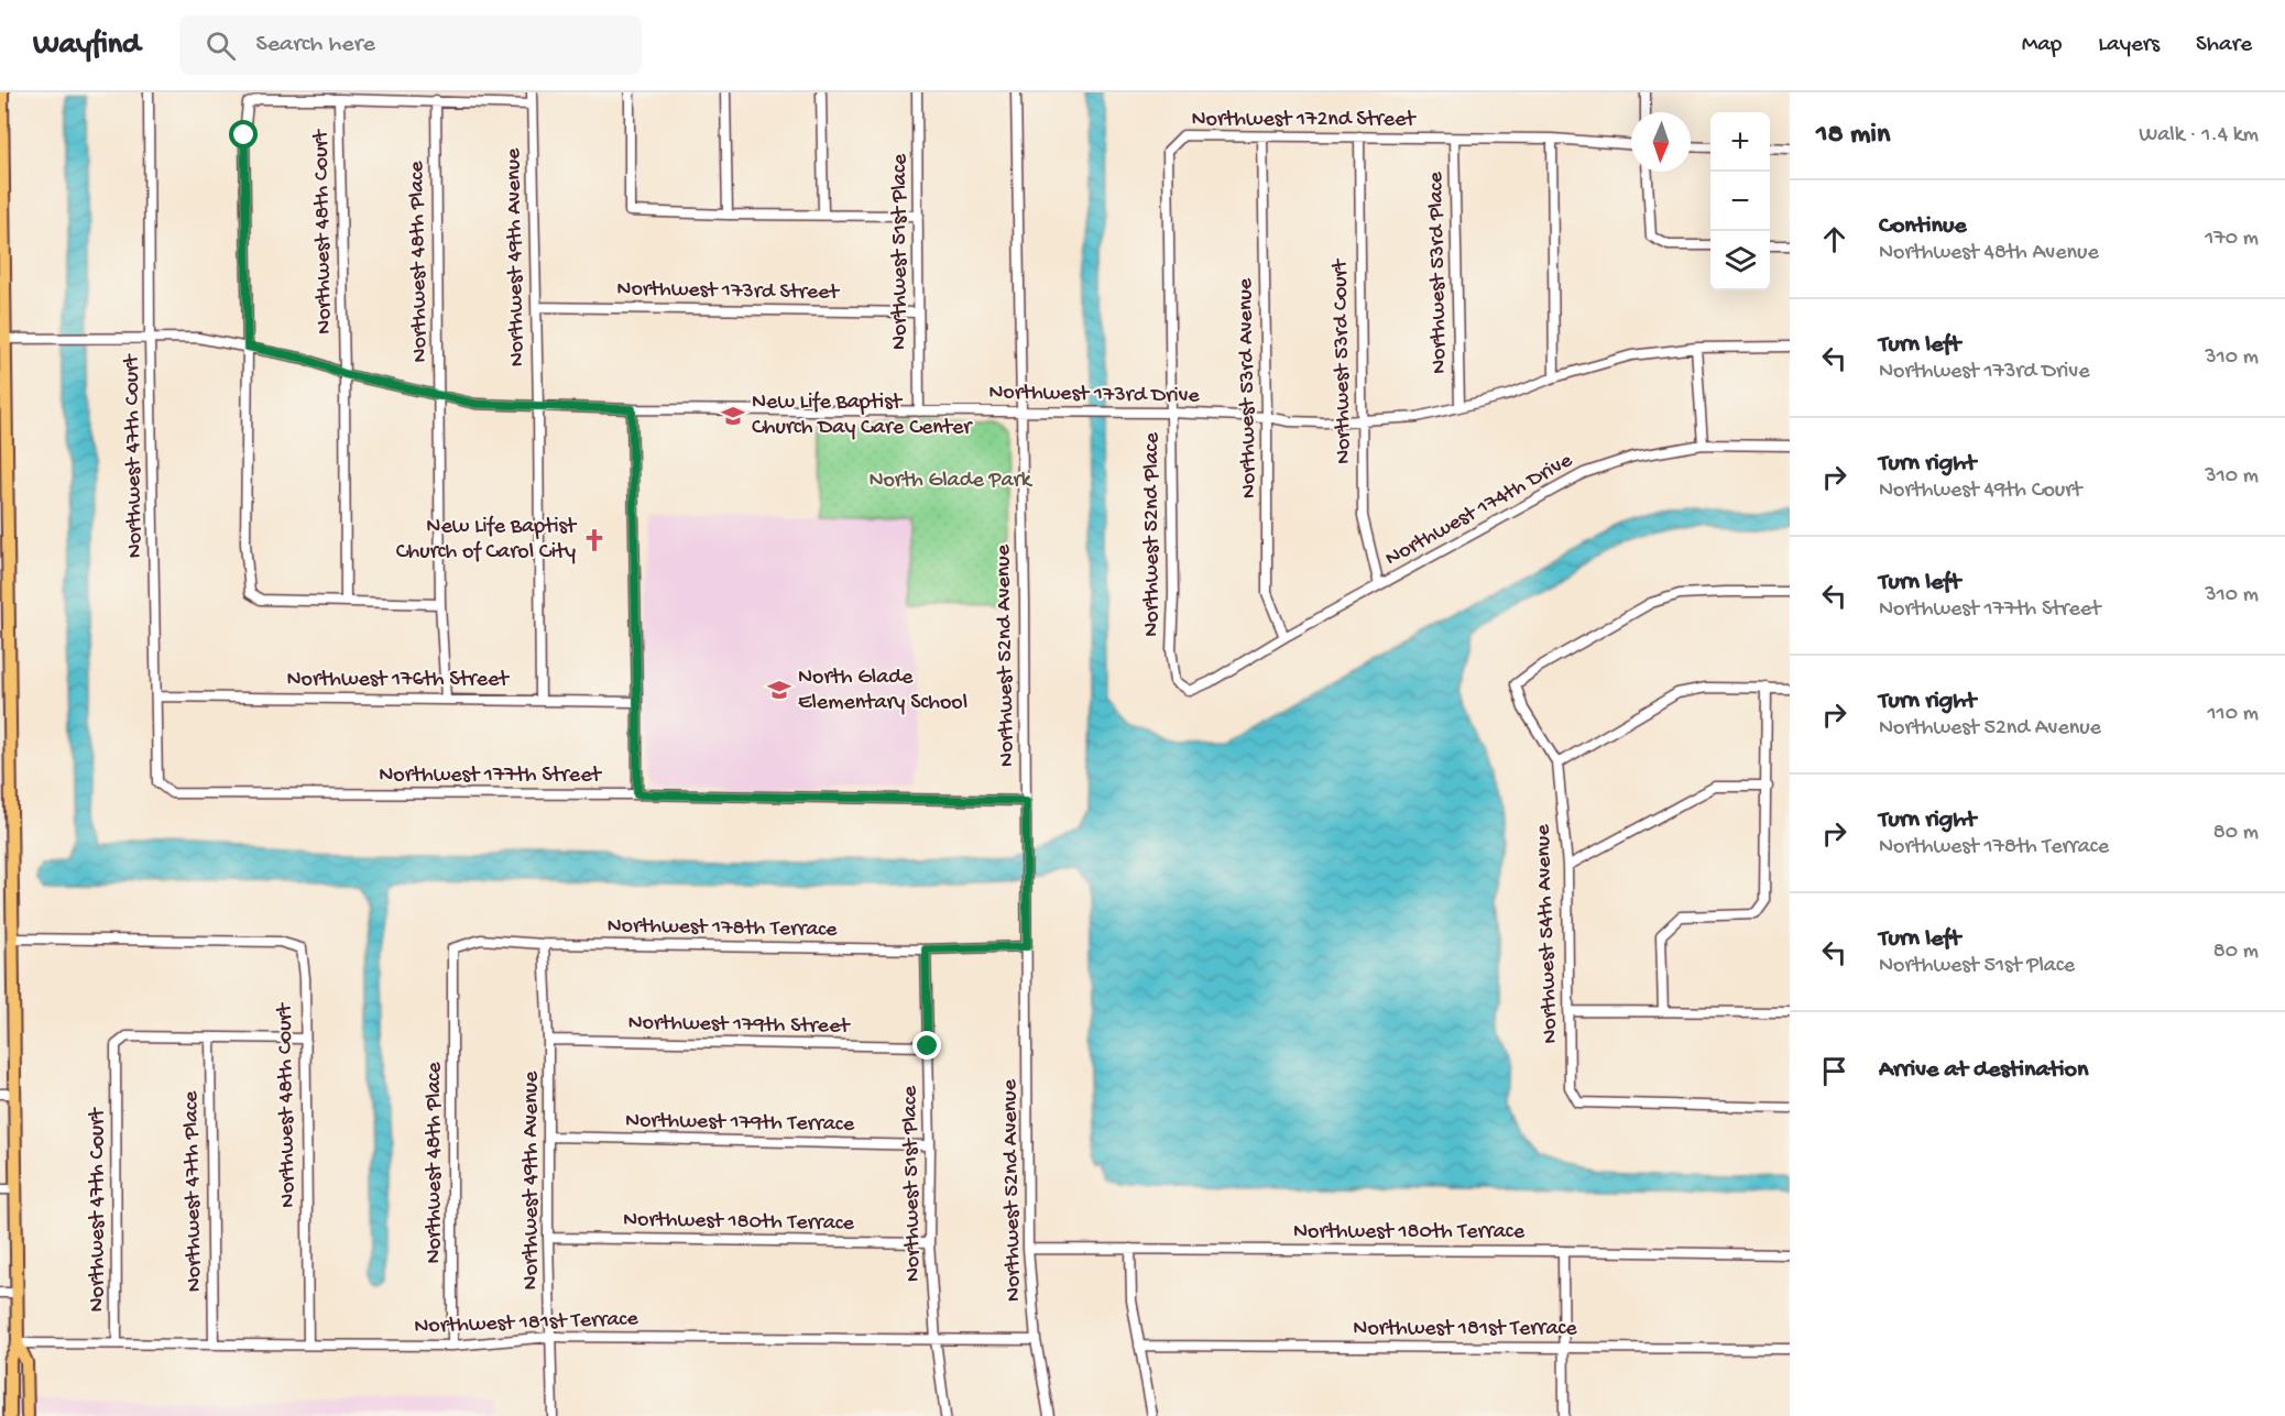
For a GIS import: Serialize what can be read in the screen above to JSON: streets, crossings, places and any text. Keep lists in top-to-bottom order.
{
  "streets": {
    "street": [
      "Northwest 172nd Street",
      "Northwest 48th Court",
      "Northwest 51st Place",
      "Northwest 49th Avenue",
      "Northwest 48th Place",
      "Northwest 53rd Place",
      "Northwest 173rd Street",
      "Northwest 53rd Court",
      "Northwest 53rd Avenue",
      "Northwest 173rd Drive",
      "Northwest 47th Court",
      "Northwest 174th Drive",
      "Northwest 52nd Place",
      "Northwest 52nd Avenue",
      "Northwest 176th Street",
      "Northwest 177th Street",
      "Northwest 178th Terrace",
      "Northwest 54th Avenue",
      "Northwest 179th Street",
      "Northwest 179th Terrace",
      "Northwest 47th Place",
      "Northwest 180th Terrace",
      "Northwest 181st Terrace"
    ]
  },
  "crossings": [
    ["Northwest 172nd Street", "Northwest 53rd Place"],
    ["Northwest 172nd Street", "Northwest 53rd Court"],
    ["Northwest 172nd Street", "Northwest 53rd Avenue"],
    ["Northwest 172nd Street", "Northwest 52nd Place"],
    ["Northwest 48th Court", "Northwest 173rd Drive"],
    ["Northwest 48th Court", "Northwest 181st Terrace"],
    ["Northwest 51st Place", "Northwest 173rd Street"],
    ["Northwest 51st Place", "Northwest 173rd Drive"],
    ["Northwest 51st Place", "Northwest 178th Terrace"],
    ["Northwest 51st Place", "Northwest 179th Street"],
    ["Northwest 51st Place", "Northwest 179th Terrace"],
    ["Northwest 51st Place", "Northwest 180th Terrace"],
    ["Northwest 51st Place", "Northwest 181st Terrace"],
    ["Northwest 49th Avenue", "Northwest 173rd Street"],
    ["Northwest 49th Avenue", "Northwest 173rd Drive"],
    ["Northwest 49th Avenue", "Northwest 176th Street"],
    ["Northwest 49th Avenue", "Northwest 178th Terrace"],
    ["Northwest 49th Avenue", "Northwest 179th Street"],
    ["Northwest 49th Avenue", "Northwest 179th Terrace"],
    ["Northwest 49th Avenue", "Northwest 180th Terrace"],
    ["Northwest 49th Avenue", "Northwest 181st Terrace"],
    ["Northwest 48th Place", "Northwest 173rd Drive"],
    ["Northwest 48th Place", "Northwest 176th Street"],
    ["Northwest 48th Place", "Northwest 178th Terrace"],
    ["Northwest 48th Place", "Northwest 181st Terrace"],
    ["Northwest 53rd Place", "Northwest 173rd Drive"],
    ["Northwest 53rd Court", "Northwest 173rd Drive"],
    ["Northwest 53rd Court", "Northwest 174th Drive"],
    ["Northwest 53rd Avenue", "Northwest 173rd Drive"],
    ["Northwest 53rd Avenue", "Northwest 174th Drive"],
    ["Northwest 173rd Drive", "Northwest 47th Court"],
    ["Northwest 173rd Drive", "Northwest 52nd Place"],
    ["Northwest 173rd Drive", "Northwest 52nd Avenue"],
    ["Northwest 47th Court", "Northwest 176th Street"],
    ["Northwest 47th Court", "Northwest 177th Street"],
    ["Northwest 47th Court", "Northwest 47th Place"],
    ["Northwest 47th Court", "Northwest 181st Terrace"],
    ["Northwest 174th Drive", "Northwest 52nd Place"],
    ["Northwest 52nd Avenue", "Northwest 177th Street"],
    ["Northwest 52nd Avenue", "Northwest 178th Terrace"],
    ["Northwest 52nd Avenue", "Northwest 180th Terrace"],
    ["Northwest 52nd Avenue", "Northwest 181st Terrace"],
    ["Northwest 47th Place", "Northwest 181st Terrace"]
  ],
  "parks": ["North Glade Park"],
  "places": {
    "school or university": ["New Life Baptist Church Day Care Center", "North Glade Elementary School"],
    "church": ["New Life Baptist Church of Carol City"]
  },
  "north": "bottom",
  "page": {
    "header": "Wayfind",
    "search": "Search here",
    "nav": ["Map", "Layers", "Share"],
    "heading": ["18 min", "Walk · 1.4 km"],
    "map_buttons": ["+", "−"],
    "list": [
      ["Continue", "Northwest 48th Avenue", "170 m"],
      ["Turn left", "Northwest 173rd Drive", "310 m"],
      ["Turn right", "Northwest 49th Court", "310 m"],
      ["Turn left", "Northwest 177th Street", "310 m"],
      ["Turn right", "Northwest 52nd Avenue", "110 m"],
      ["Turn right", "Northwest 178th Terrace", "80 m"],
      ["Turn left", "Northwest 51st Place", "80 m"],
      "Arrive at destination"
    ]
  }
}
